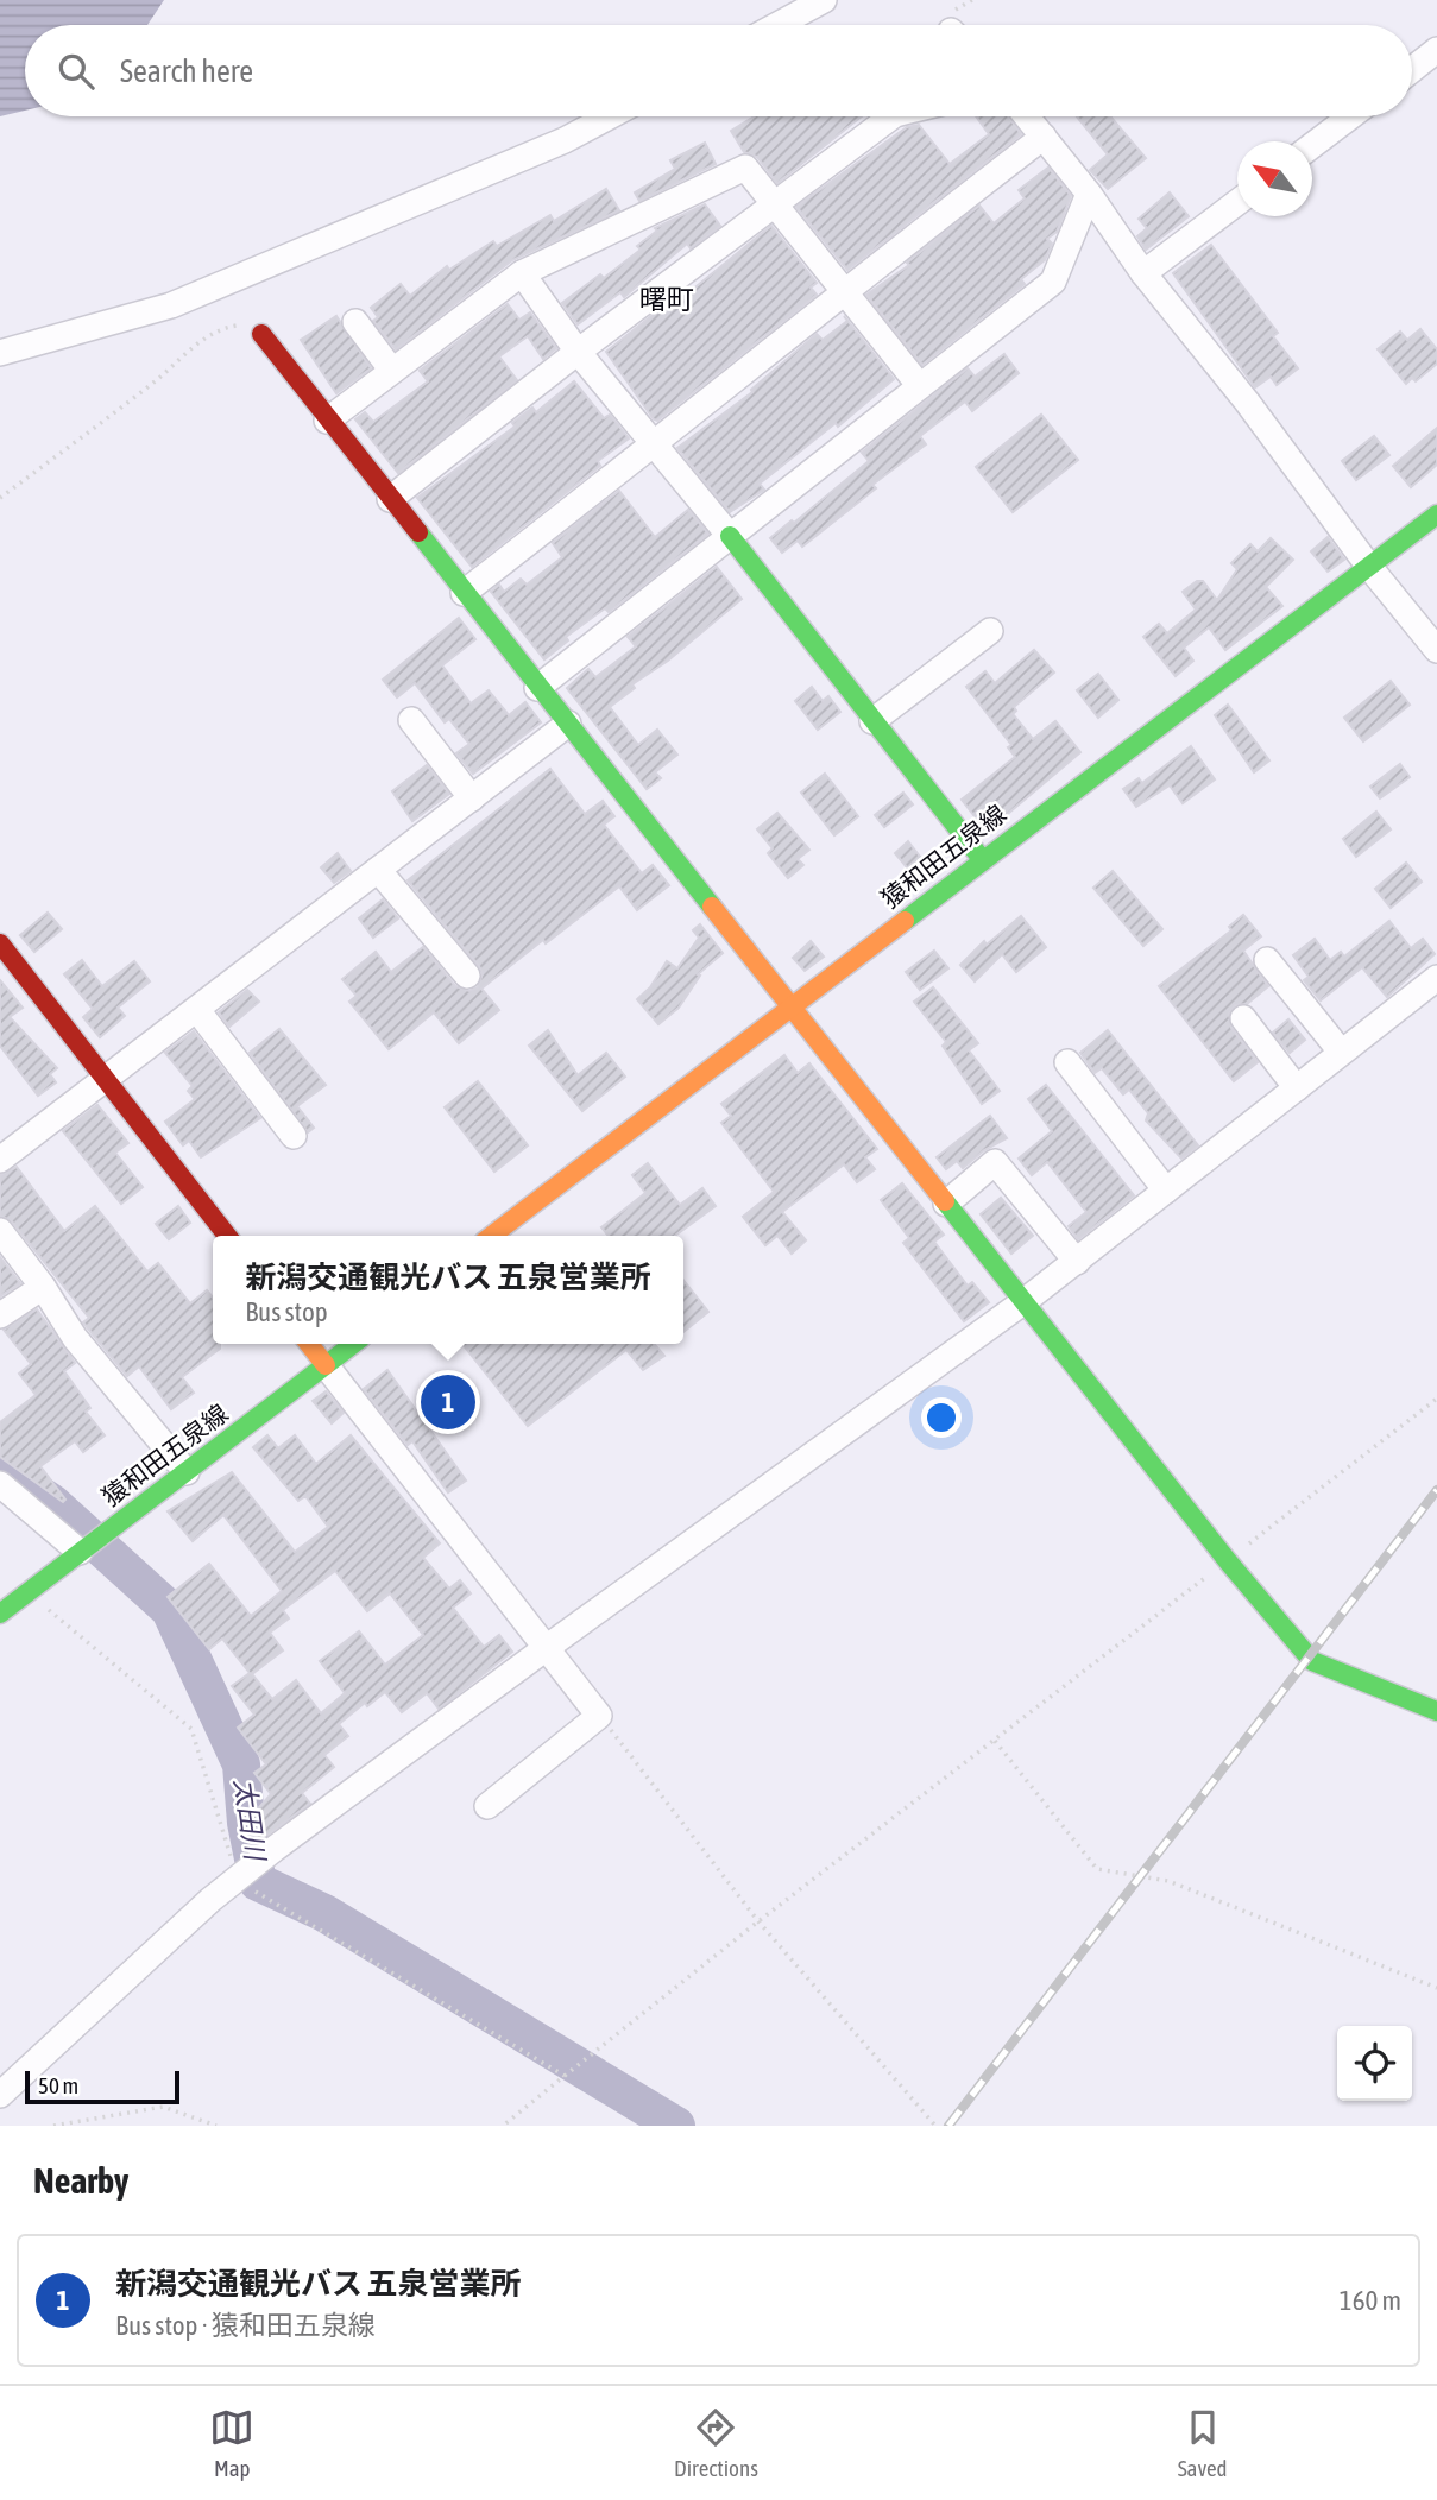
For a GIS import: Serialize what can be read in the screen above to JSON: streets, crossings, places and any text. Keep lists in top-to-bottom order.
{
  "streets": {
    "street": ["猿和田五泉線"]
  },
  "districts": ["曙町"],
  "water": ["太田川"],
  "scale_bar": "50 m",
  "north": "top left",
  "page": {
    "search": "Search here",
    "popup": ["新潟交通観光バス 五泉営業所", "Bus stop"],
    "pins": "1",
    "scale": "50 m",
    "heading": "Nearby",
    "list": [
      {
        "mark": "1",
        "name": "新潟交通観光バス 五泉営業所",
        "note": "Bus stop · 猿和田五泉線",
        "value": "160 m"
      }
    ],
    "nav": ["Map", "Directions", "Saved"]
  }
}
